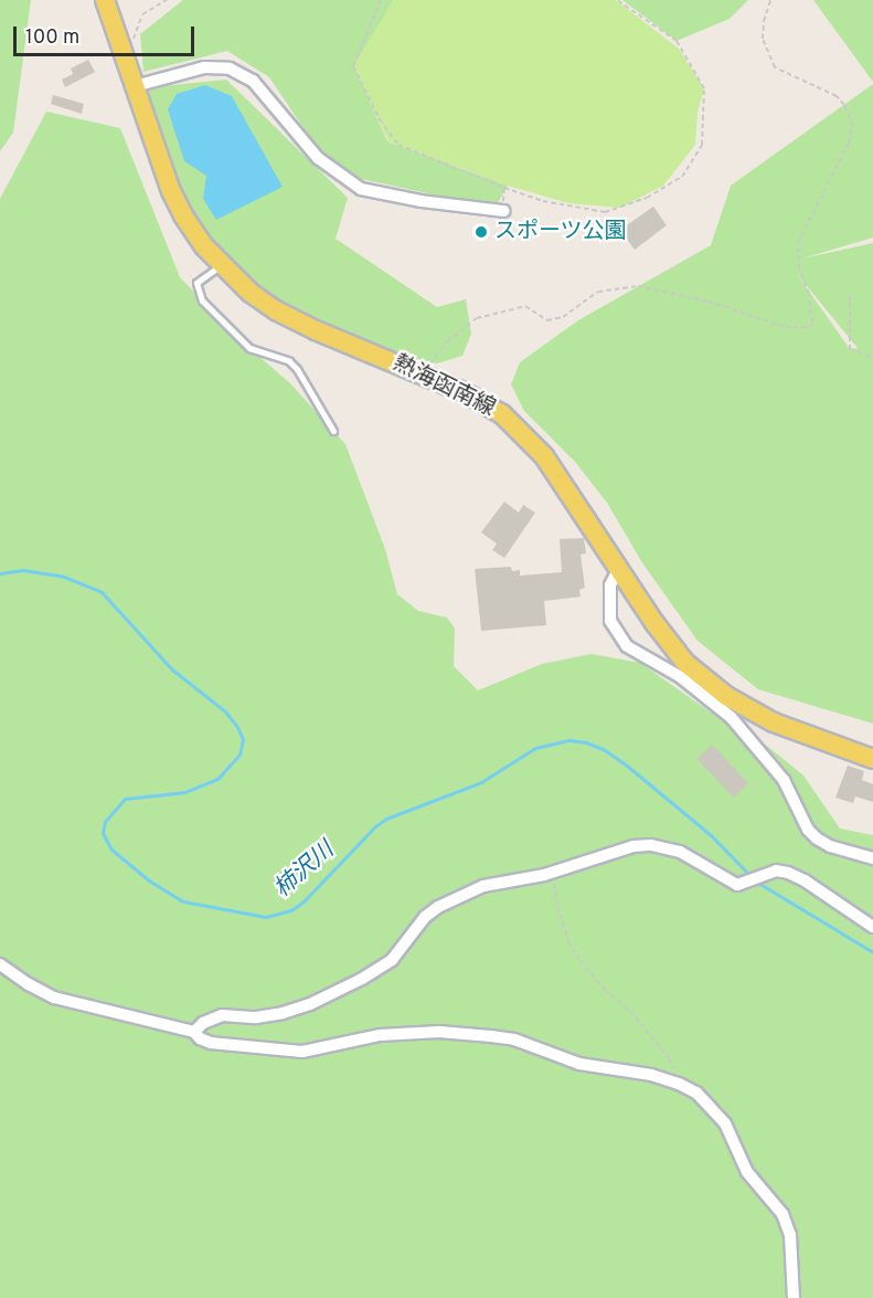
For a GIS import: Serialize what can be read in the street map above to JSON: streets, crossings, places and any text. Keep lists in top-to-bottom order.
{
  "streets": {
    "main road": ["熱海函南線"]
  },
  "water": ["柿沢川"],
  "places": ["スポーツ公園"],
  "scale_bar": "100 m"
}
